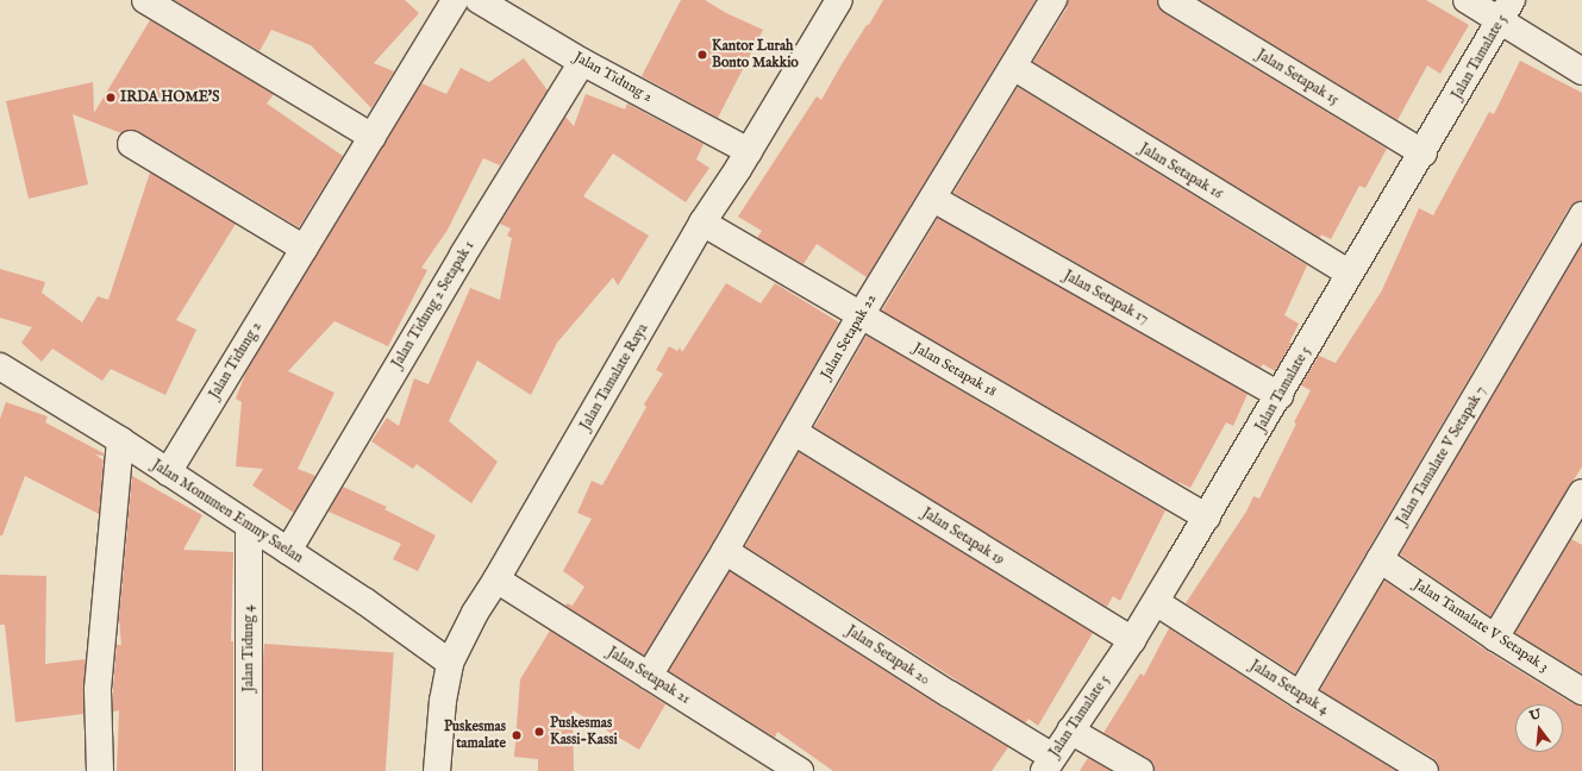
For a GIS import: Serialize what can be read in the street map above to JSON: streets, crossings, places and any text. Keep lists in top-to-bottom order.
{
  "streets": {
    "street": [
      "Jalan Tamalate 5",
      "Jalan Tidung 2",
      "Jalan Setapak 15",
      "Jalan Setapak 16",
      "Jalan Setapak 17",
      "Jalan Tidung 2 Setapak 1",
      "Jalan Setapak 22",
      "Jalan Setapak 18",
      "Jalan Tamalate Raya",
      "Jalan Tamalate V Setapak 7",
      "Jalan Monumen Emmy Saelan",
      "Jalan Setapak 19",
      "Jalan Tamalate V Setapak 3",
      "Jalan Tidung 4",
      "Jalan Setapak 20",
      "Jalan Setapak 21",
      "Jalan Setapak 4"
    ]
  },
  "crossings": [
    ["Jalan Tamalate 5", "Jalan Setapak 15"],
    ["Jalan Tamalate 5", "Jalan Setapak 16"],
    ["Jalan Tamalate 5", "Jalan Setapak 17"],
    ["Jalan Tamalate 5", "Jalan Setapak 18"],
    ["Jalan Tamalate 5", "Jalan Setapak 19"],
    ["Jalan Tamalate 5", "Jalan Setapak 20"],
    ["Jalan Tamalate 5", "Jalan Setapak 4"],
    ["Jalan Tidung 2", "Jalan Tidung 2 Setapak 1"],
    ["Jalan Tidung 2", "Jalan Tamalate Raya"],
    ["Jalan Tidung 2", "Jalan Monumen Emmy Saelan"],
    ["Jalan Setapak 16", "Jalan Setapak 22"],
    ["Jalan Setapak 17", "Jalan Setapak 22"],
    ["Jalan Tidung 2 Setapak 1", "Jalan Monumen Emmy Saelan"],
    ["Jalan Setapak 22", "Jalan Setapak 18"],
    ["Jalan Setapak 22", "Jalan Setapak 19"],
    ["Jalan Setapak 22", "Jalan Setapak 20"],
    ["Jalan Setapak 22", "Jalan Setapak 21"],
    ["Jalan Setapak 18", "Jalan Tamalate Raya"],
    ["Jalan Tamalate Raya", "Jalan Monumen Emmy Saelan"],
    ["Jalan Tamalate Raya", "Jalan Setapak 21"],
    ["Jalan Tamalate V Setapak 7", "Jalan Tamalate V Setapak 3"],
    ["Jalan Tamalate V Setapak 7", "Jalan Setapak 4"],
    ["Jalan Monumen Emmy Saelan", "Jalan Tidung 4"]
  ],
  "places": [
    "Kantor Lurah Bonto Makkio",
    "IRDA HOME'S",
    "Puskesmas Kassi-Kassi",
    "Puskesmas tamalate"
  ],
  "north": "top"
}
